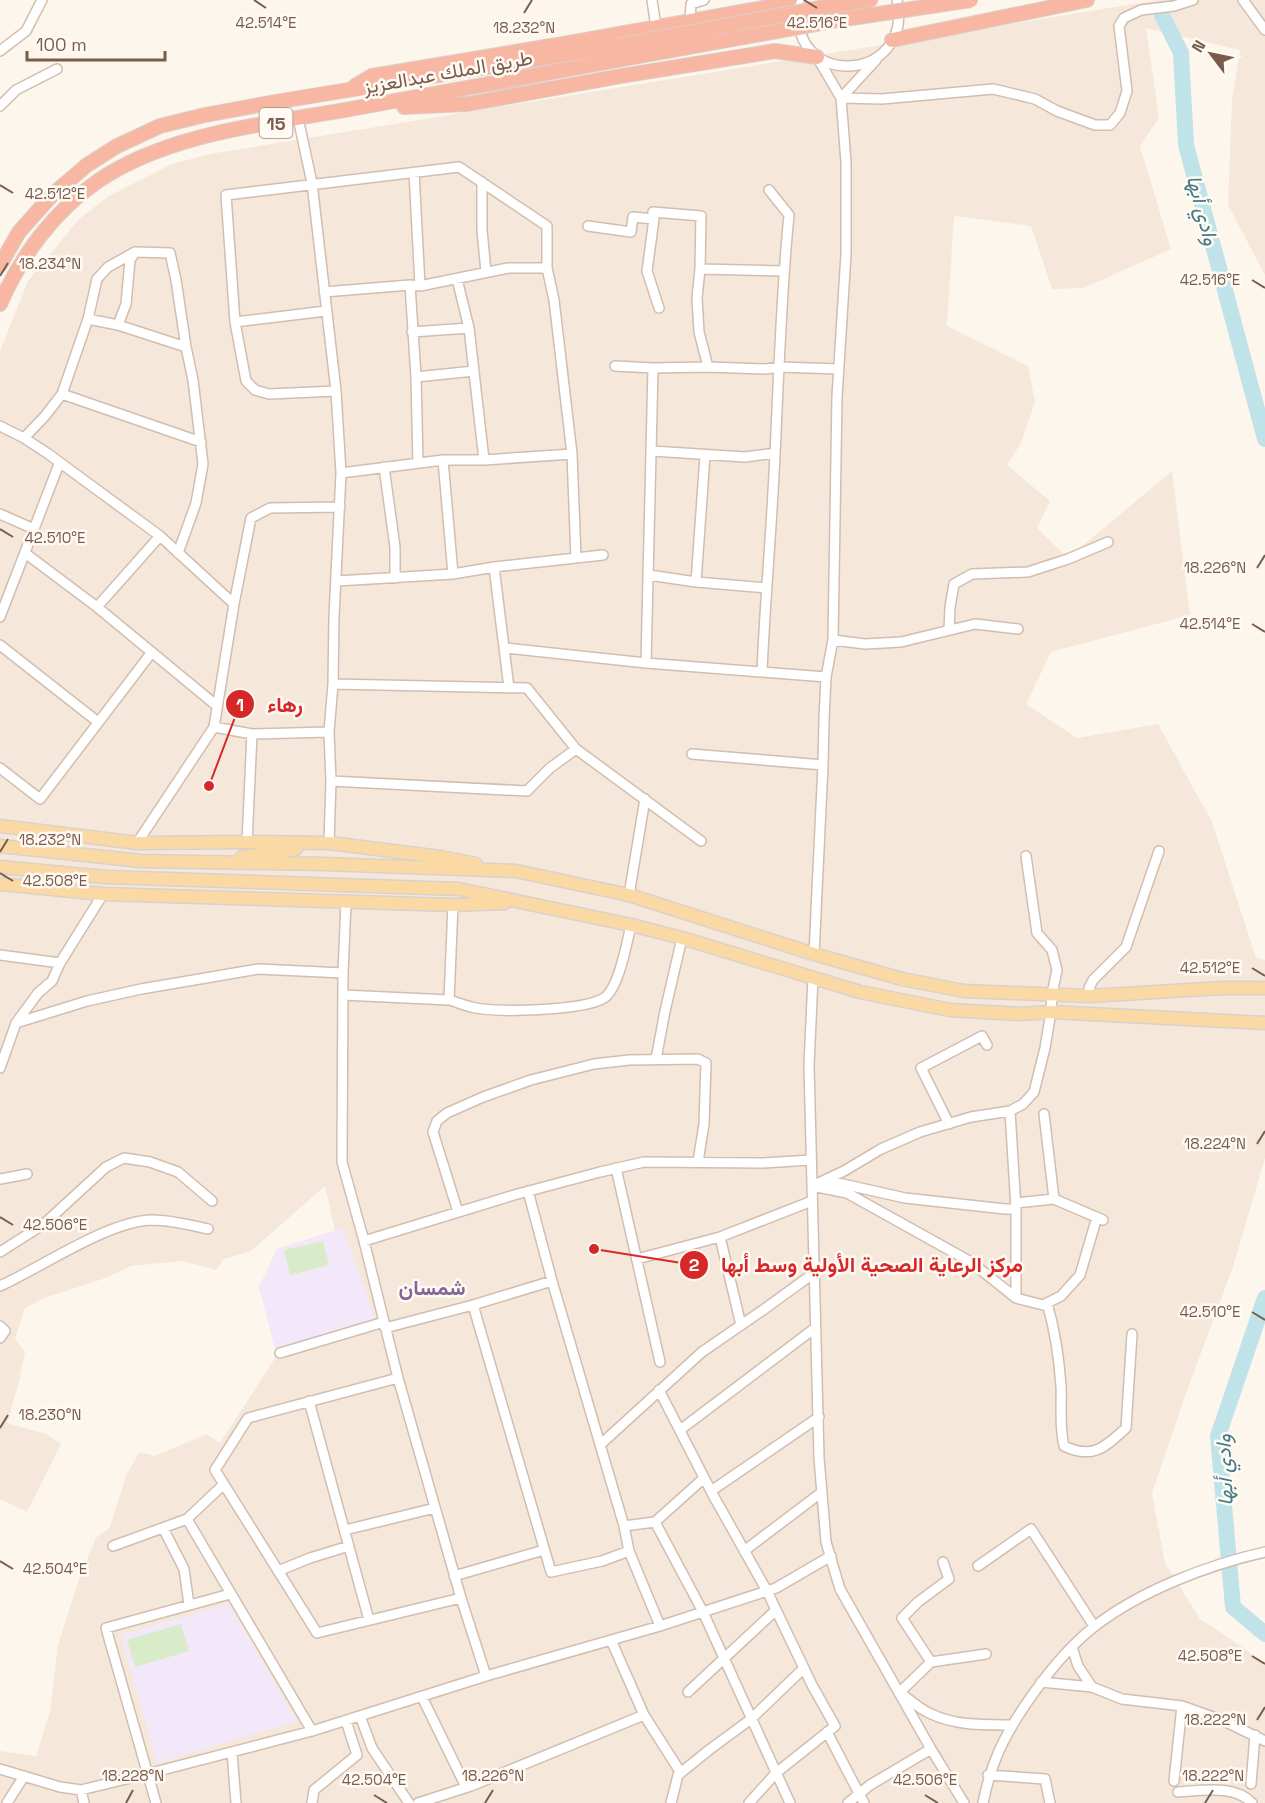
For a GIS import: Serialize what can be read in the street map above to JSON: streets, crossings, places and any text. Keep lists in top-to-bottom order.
{
  "streets": {
    "highway": ["طريق الملك عبدالعزيز", "15"]
  },
  "districts": ["شمسان"],
  "water": ["وادي أبها"],
  "places": ["رهاء", "مركز الرعاية الصحية الأولية وسط أبها"],
  "scale_bar": "100 m",
  "north": "top left",
  "coordinates": [
    "42.514°E",
    "42.516°E",
    "18.232°N",
    "42.512°E",
    "18.234°N",
    "42.510°E",
    "18.226°N",
    "42.508°E",
    "18.224°N",
    "42.506°E",
    "18.230°N",
    "42.504°E",
    "18.222°N",
    "18.228°N"
  ]
}
